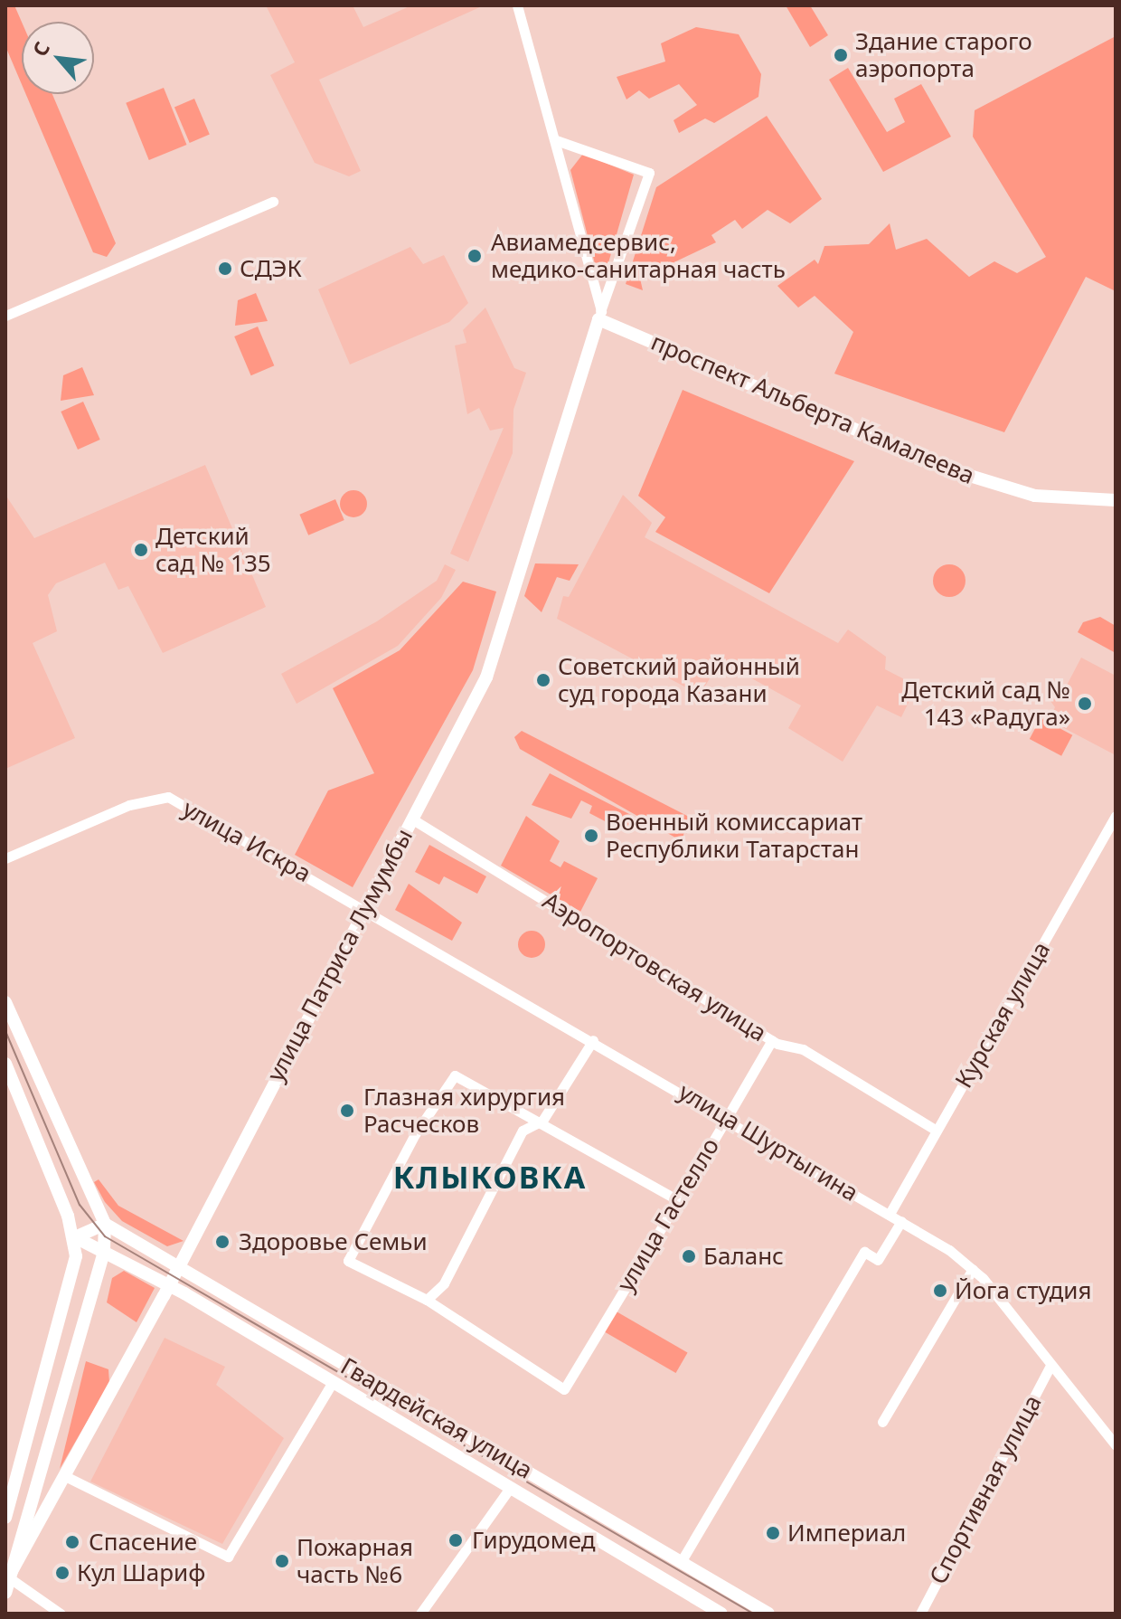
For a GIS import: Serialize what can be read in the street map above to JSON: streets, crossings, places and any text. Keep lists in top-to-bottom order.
{
  "streets": {
    "main road": ["проспект Альберта Камалеева", "улица Патриса Лумумбы", "Гвардейская улица"],
    "street": [
      "улица Искра",
      "Аэропортовская улица",
      "Курская улица",
      "улица Шуртыгина",
      "улица Гастелло",
      "Спортивная улица"
    ]
  },
  "crossings": [
    ["проспект Альберта Камалеева", "улица Патриса Лумумбы"],
    ["улица Искра", "улица Патриса Лумумбы"],
    ["улица Искра", "улица Шуртыгина"],
    ["улица Патриса Лумумбы", "Аэропортовская улица"],
    ["улица Патриса Лумумбы", "улица Шуртыгина"],
    ["улица Патриса Лумумбы", "Гвардейская улица"],
    ["Аэропортовская улица", "Курская улица"],
    ["Аэропортовская улица", "улица Гастелло"],
    ["Курская улица", "улица Шуртыгина"],
    ["улица Шуртыгина", "улица Гастелло"],
    ["улица Шуртыгина", "Спортивная улица"]
  ],
  "districts": ["КЛЫКОВКА"],
  "places": [
    "Здание старого аэропорта",
    "Авиамедсервис, медико-санитарная часть",
    "СДЭК",
    "Детский сад № 135",
    "Советский районный суд города Казани",
    "Детский сад № 143 «Радуга»",
    "Военный комиссариат Республики Татарстан",
    "Глазная хирургия Расческов",
    "Здоровье Семьи",
    "Баланс",
    "Йога студия",
    "Империал",
    "Гирудомед",
    "Спасение",
    "Пожарная часть №6",
    "Кул Шариф"
  ],
  "north": "top left"
}
